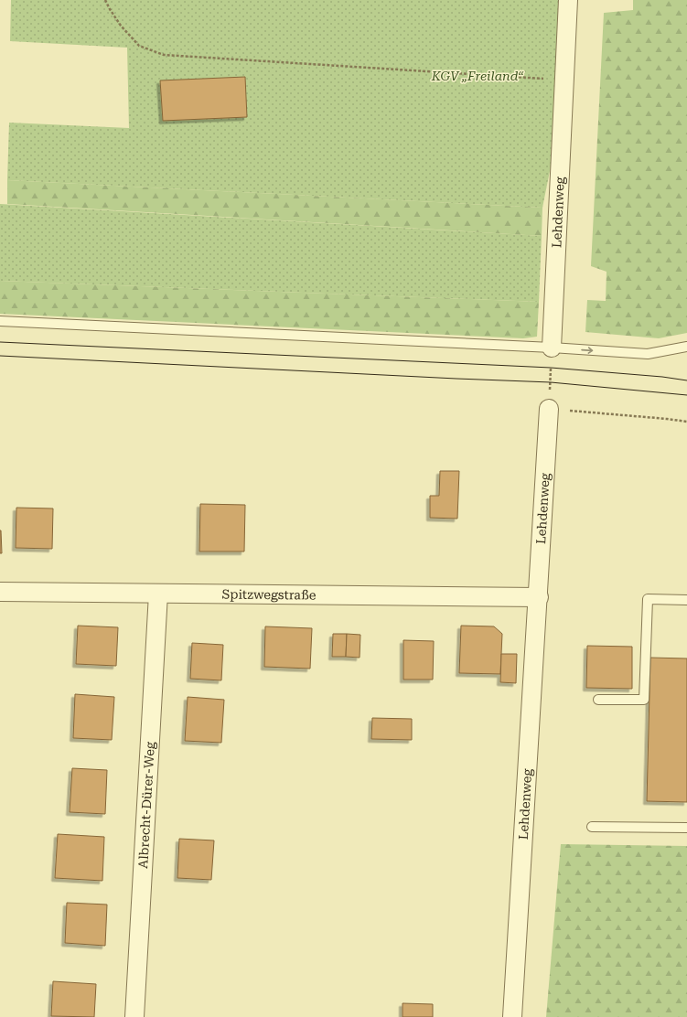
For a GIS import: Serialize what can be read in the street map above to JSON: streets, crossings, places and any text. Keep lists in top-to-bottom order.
{
  "streets": {
    "street": ["Lehdenweg", "Spitzwegstraße", "Albrecht-Dürer-Weg"]
  },
  "crossings": [
    ["Lehdenweg", "Spitzwegstraße"],
    ["Spitzwegstraße", "Albrecht-Dürer-Weg"]
  ],
  "parks": ["KGV „Freiland“"]
}
